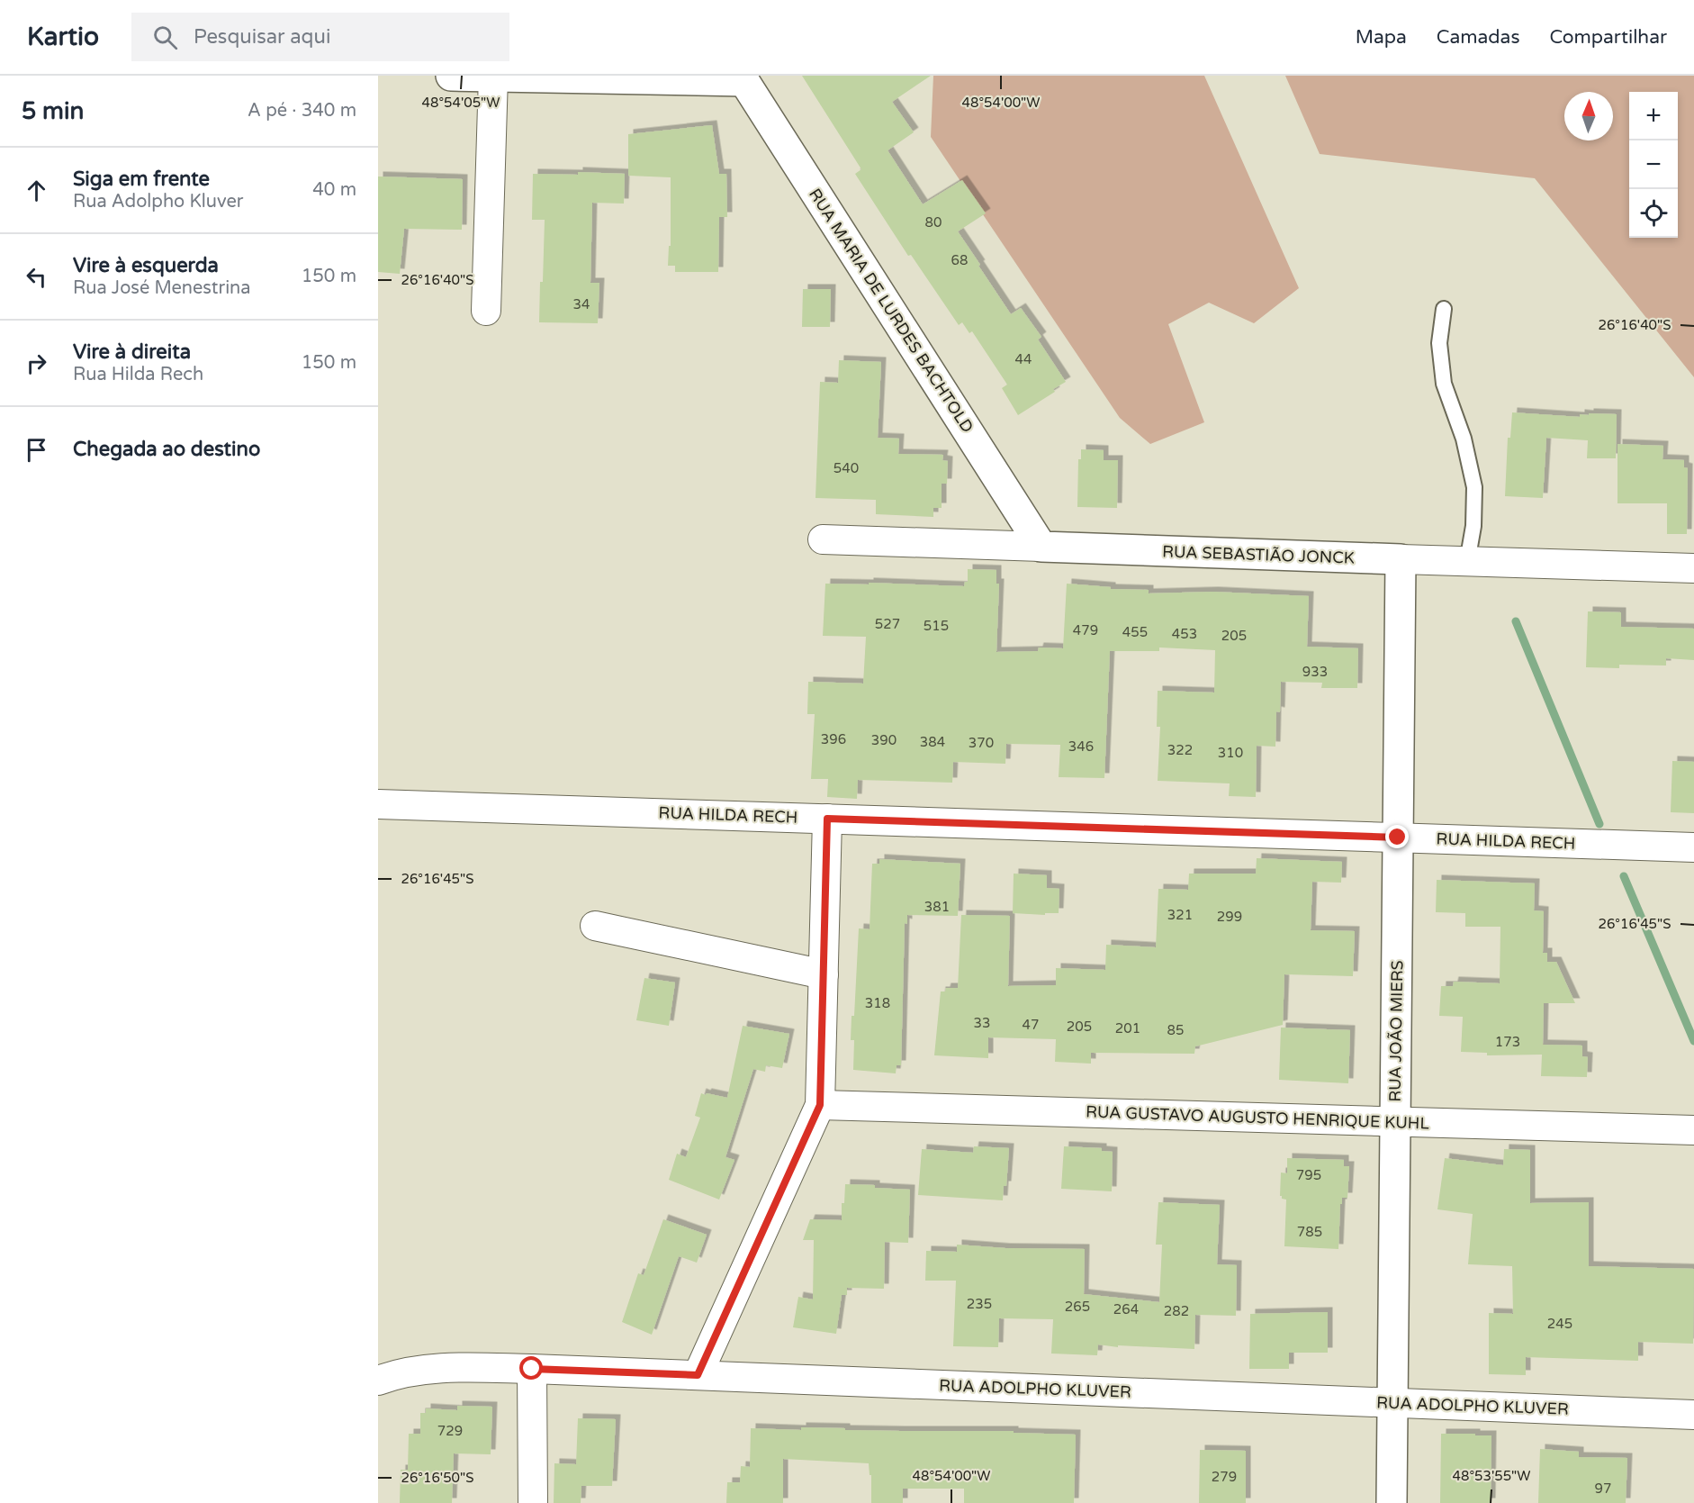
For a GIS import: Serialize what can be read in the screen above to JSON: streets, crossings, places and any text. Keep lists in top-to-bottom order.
{
  "streets": {
    "street": [
      "RUA MARIA DE LURDES BACHTOLD",
      "RUA SEBASTIÃO JONCK",
      "RUA HILDA RECH",
      "RUA JOÃO MIERS",
      "RUA GUSTAVO AUGUSTO HENRIQUE KUHL",
      "RUA ADOLPHO KLUVER"
    ]
  },
  "crossings": [
    ["RUA MARIA DE LURDES BACHTOLD", "RUA SEBASTIÃO JONCK"],
    ["RUA SEBASTIÃO JONCK", "RUA JOÃO MIERS"],
    ["RUA HILDA RECH", "RUA JOÃO MIERS"],
    ["RUA JOÃO MIERS", "RUA GUSTAVO AUGUSTO HENRIQUE KUHL"],
    ["RUA JOÃO MIERS", "RUA ADOLPHO KLUVER"]
  ],
  "house_numbers": [
    "80",
    "68",
    "34",
    "44",
    "540",
    "527",
    "515",
    "479",
    "455",
    "453",
    "205",
    "933",
    "396",
    "390",
    "384",
    "370",
    "346",
    "322",
    "310",
    "381",
    "321",
    "299",
    "318",
    "33",
    "47",
    "205",
    "201",
    "85",
    "173",
    "795",
    "785",
    "235",
    "265",
    "264",
    "282",
    "245",
    "729",
    "279",
    "97"
  ],
  "north": "top",
  "page": {
    "header": "Kartio",
    "search": "Pesquisar aqui",
    "nav": ["Mapa", "Camadas", "Compartilhar"],
    "heading": ["5 min", "A pé · 340 m"],
    "map_buttons": ["+", "−"],
    "list": [
      ["Siga em frente", "Rua Adolpho Kluver", "40 m"],
      ["Vire à esquerda", "Rua José Menestrina", "150 m"],
      ["Vire à direita", "Rua Hilda Rech", "150 m"],
      "Chegada ao destino"
    ]
  },
  "coordinates": [
    "48°54'05\"W",
    "48°54'00\"W",
    "26°16'40\"S",
    "26°16'45\"S",
    "48°53'55\"W",
    "26°16'50\"S"
  ]
}
